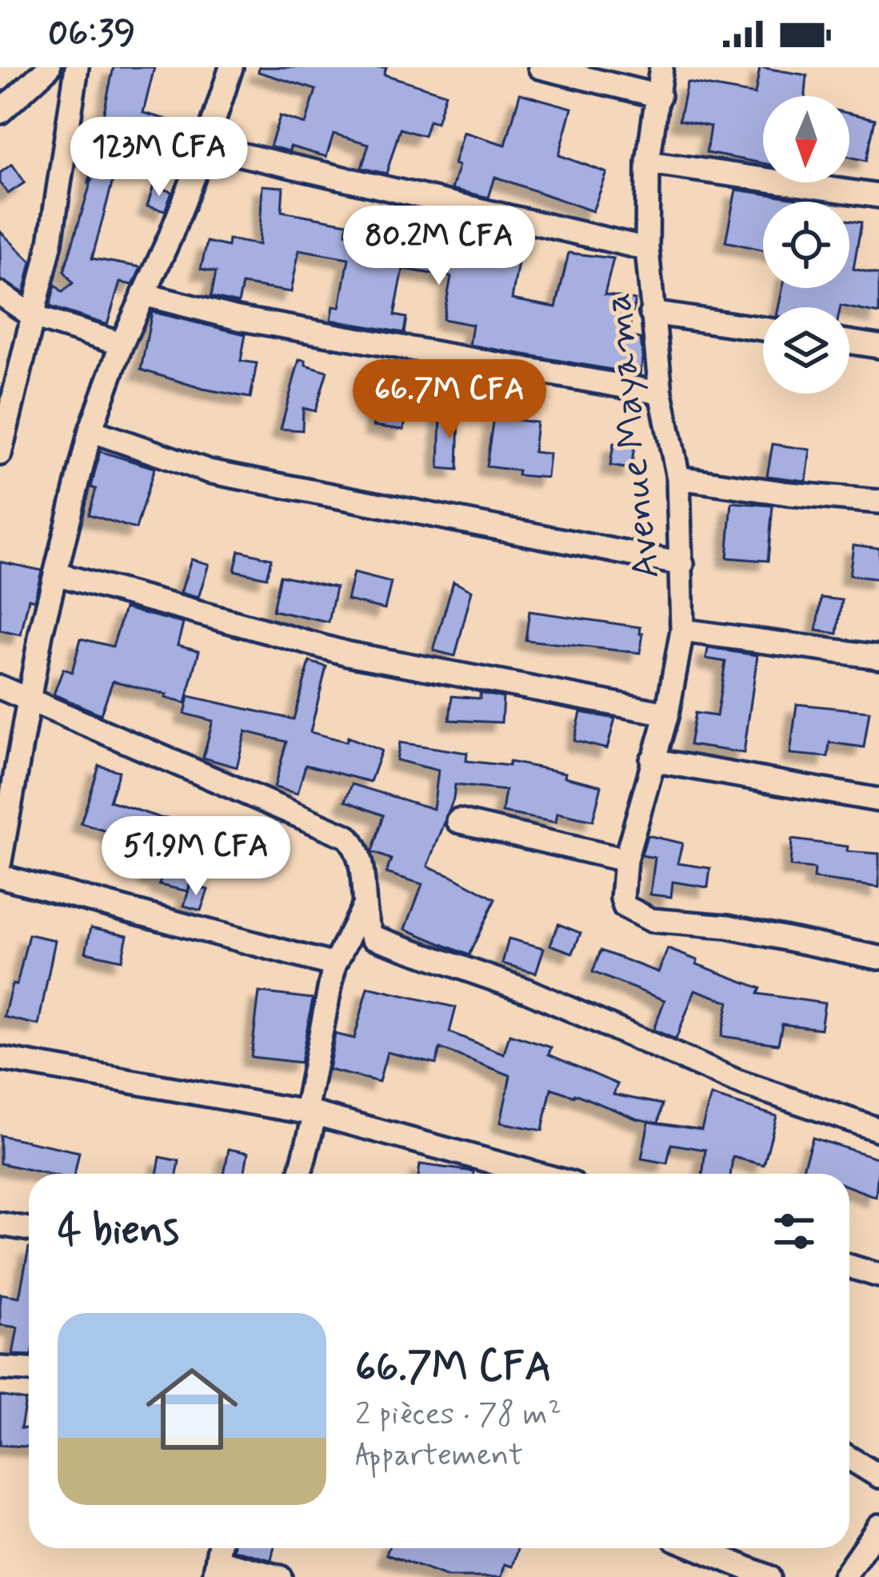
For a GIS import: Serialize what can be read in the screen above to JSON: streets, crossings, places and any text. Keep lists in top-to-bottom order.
{
  "streets": {
    "street": ["Avenue Mayama"]
  },
  "north": "bottom",
  "page": {
    "status": "06:39",
    "price": [
      "123M CFA",
      "80.2M CFA",
      "66.7M CFA",
      "51.9M CFA"
    ],
    "heading": "4 biens",
    "list": [
      {
        "name": "66.7M CFA",
        "note": "2 pièces · 78 m² · Appartement"
      }
    ]
  }
}
